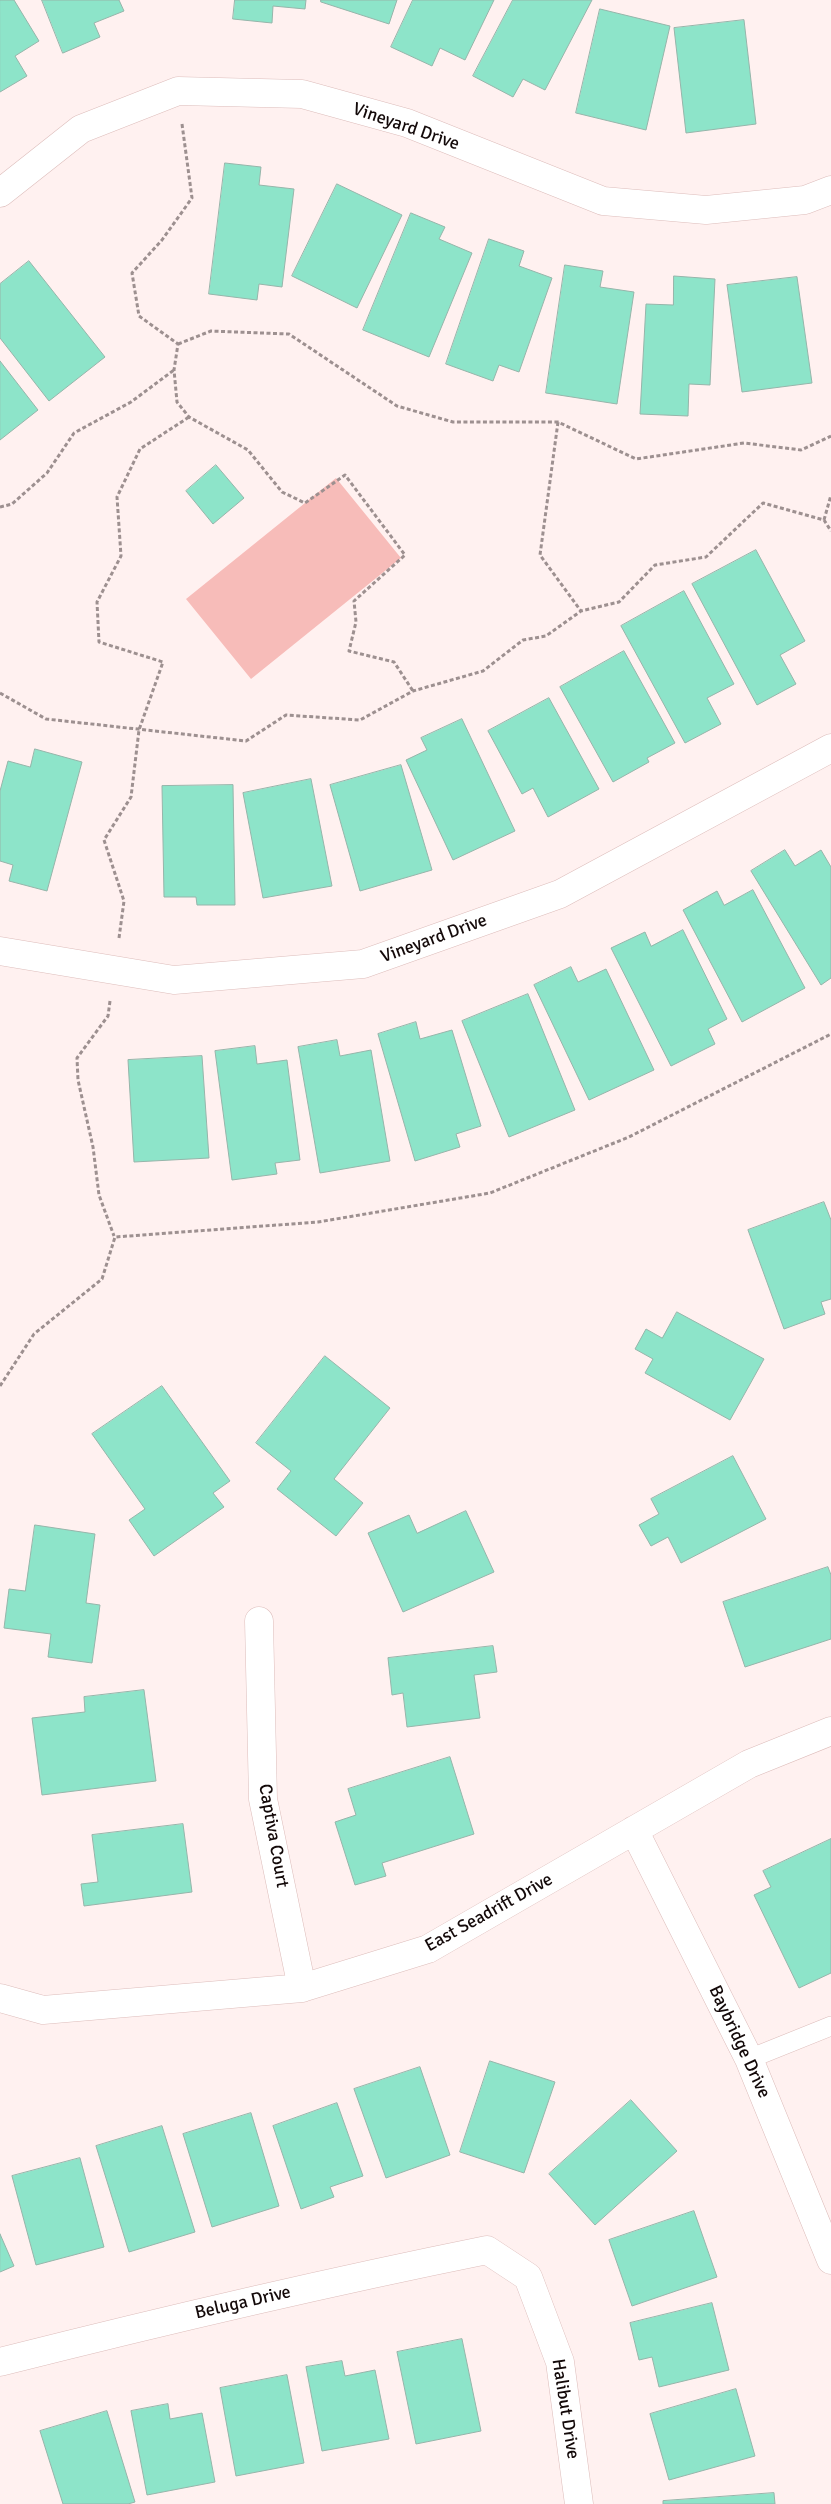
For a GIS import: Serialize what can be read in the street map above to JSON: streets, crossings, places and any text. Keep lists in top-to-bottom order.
{
  "streets": {
    "street": [
      "Vineyard Drive",
      "Captiva Court",
      "East Seadrift Drive",
      "Baybridge Drive",
      "Beluga Drive",
      "Halibut Drive"
    ]
  },
  "crossings": [
    ["Captiva Court", "East Seadrift Drive"],
    ["East Seadrift Drive", "Baybridge Drive"],
    ["Beluga Drive", "Halibut Drive"]
  ]
}
